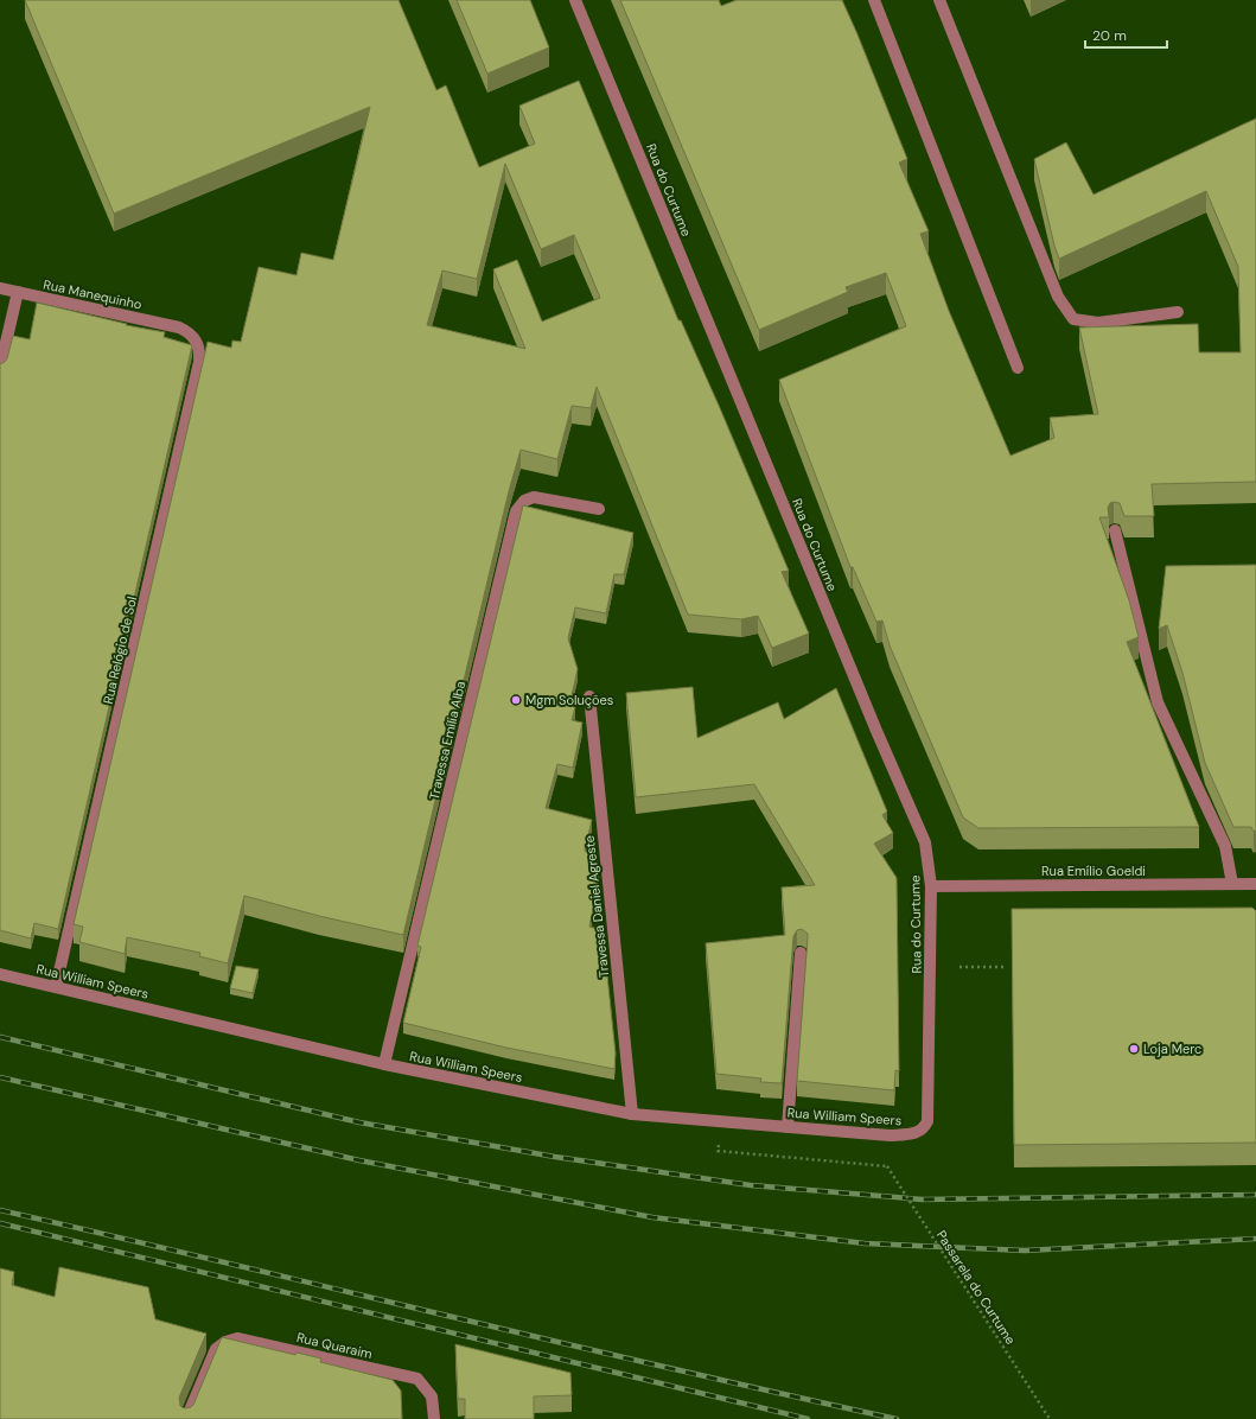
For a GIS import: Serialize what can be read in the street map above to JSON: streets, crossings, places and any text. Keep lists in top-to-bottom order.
{
  "streets": {
    "street": [
      "Rua do Curtume",
      "Rua Manequinho",
      "Rua Relógio de Sol",
      "Travessa Emília Alba",
      "Rua Emílio Goeldi",
      "Travessa Daniel Agreste",
      "Rua William Speers",
      "Rua Quaraim"
    ],
    "path": ["Passarela do Curtume"]
  },
  "crossings": [
    ["Rua do Curtume", "Rua Emílio Goeldi"],
    ["Rua do Curtume", "Rua William Speers"],
    ["Rua Manequinho", "Rua Relógio de Sol"],
    ["Rua Relógio de Sol", "Rua William Speers"],
    ["Travessa Emília Alba", "Rua William Speers"],
    ["Travessa Daniel Agreste", "Rua William Speers"]
  ],
  "places": ["Mgm Soluções", "Loja Merc"],
  "scale_bar": "20 m"
}
